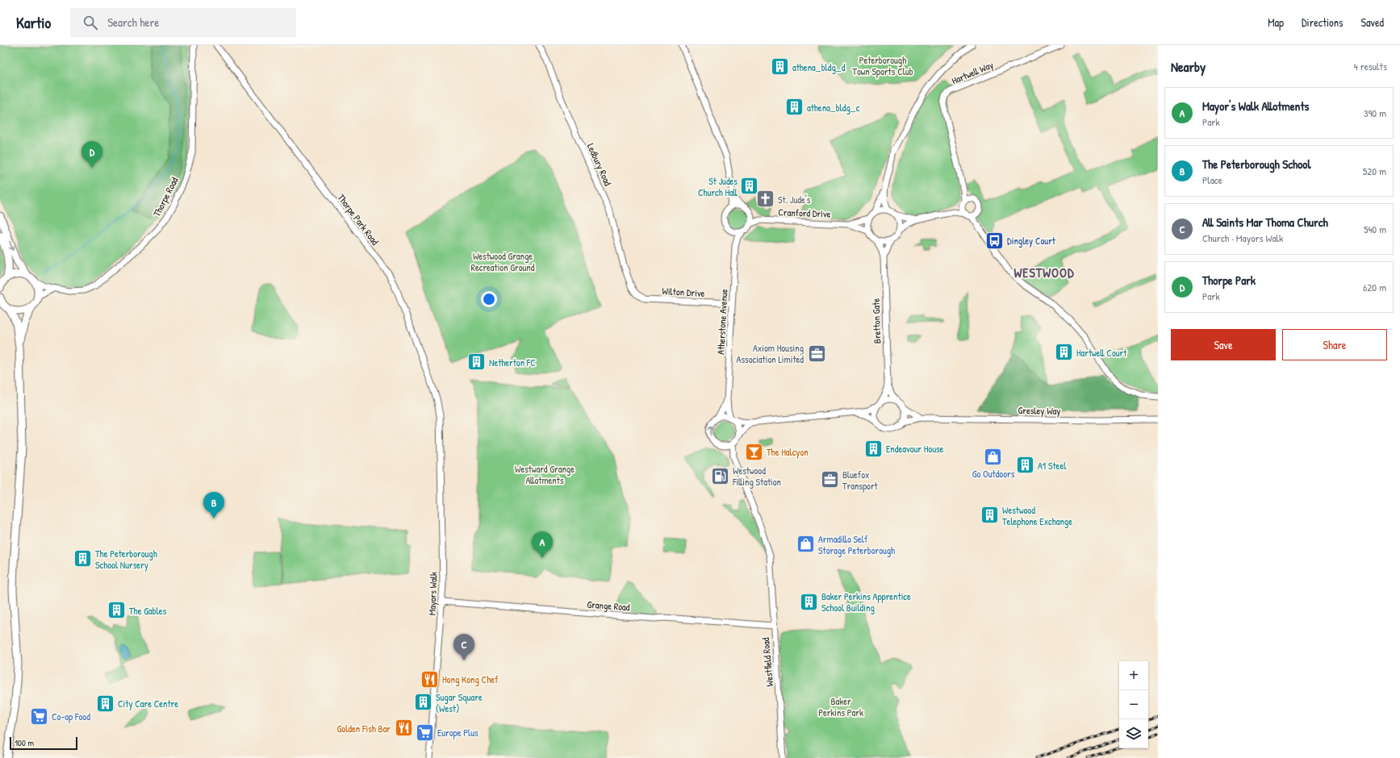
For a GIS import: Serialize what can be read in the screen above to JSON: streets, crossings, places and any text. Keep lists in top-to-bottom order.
{
  "streets": {
    "street": [
      "Hartwell Way",
      "Ledbury Road",
      "Thorpe Road",
      "Cranford Drive",
      "Thorpe Park Road",
      "Wilton Drive",
      "Bretton Gate",
      "Atherstone Avenue",
      "Gresley Way",
      "Mayors Walk",
      "Grange Road",
      "Westfield Road"
    ]
  },
  "crossings": [
    ["Ledbury Road", "Wilton Drive"],
    ["Cranford Drive", "Bretton Gate"],
    ["Cranford Drive", "Atherstone Avenue"],
    ["Thorpe Park Road", "Mayors Walk"],
    ["Wilton Drive", "Atherstone Avenue"],
    ["Bretton Gate", "Gresley Way"],
    ["Mayors Walk", "Grange Road"],
    ["Grange Road", "Westfield Road"]
  ],
  "districts": ["WESTWOOD"],
  "parks": [
    "Peterborough Town Sports Club",
    "Westwood Grange Recreation Ground",
    "Westward Grange Allotments",
    "Baker Perkins Park"
  ],
  "places": {
    "building": [
      "athena_bldg_d",
      "athena_bldg_c",
      "St Judes Church Hall",
      "Hartwell Court",
      "Netherton FC",
      "Endeavour House",
      "A1 Steel",
      "Westwood Telephone Exchange",
      "The Peterborough School Nursery",
      "Baker Perkins Apprentice School Building",
      "The Gables",
      "Sugar Square (West)",
      "City Care Centre"
    ],
    "church": ["St. Jude's"],
    "bus stop": ["Dingley Court"],
    "office": ["Axiom Housing Association Limited", "Bluefox Transport"],
    "bar": ["The Halcyon"],
    "shop": ["Go Outdoors", "Armadillo Self Storage Peterborough"],
    "fuel station": ["Westwood Filling Station"],
    "restaurant": ["Hong Kong Chef", "Golden Fish Bar"],
    "supermarket": ["Co-op Food", "Europe Plus"]
  },
  "scale_bar": "100 m",
  "page": {
    "header": "Kartio",
    "search": "Search here",
    "nav": ["Map", "Directions", "Saved"],
    "heading": ["Nearby", "4 results"],
    "list": [
      {
        "mark": "A",
        "name": "Mayor's Walk Allotments",
        "note": "Park",
        "value": "390 m"
      },
      {
        "mark": "B",
        "name": "The Peterborough School",
        "note": "Place",
        "value": "520 m"
      },
      {
        "mark": "C",
        "name": "All Saints Mar Thoma Church",
        "note": "Church · Mayors Walk",
        "value": "540 m"
      },
      {
        "mark": "D",
        "name": "Thorpe Park",
        "note": "Park",
        "value": "620 m"
      }
    ],
    "pins": [
      "D",
      "B",
      "A",
      "C"
    ],
    "buttons": ["Save", "Share"],
    "map_buttons": ["+", "−"],
    "scale": "100 m"
  }
}
